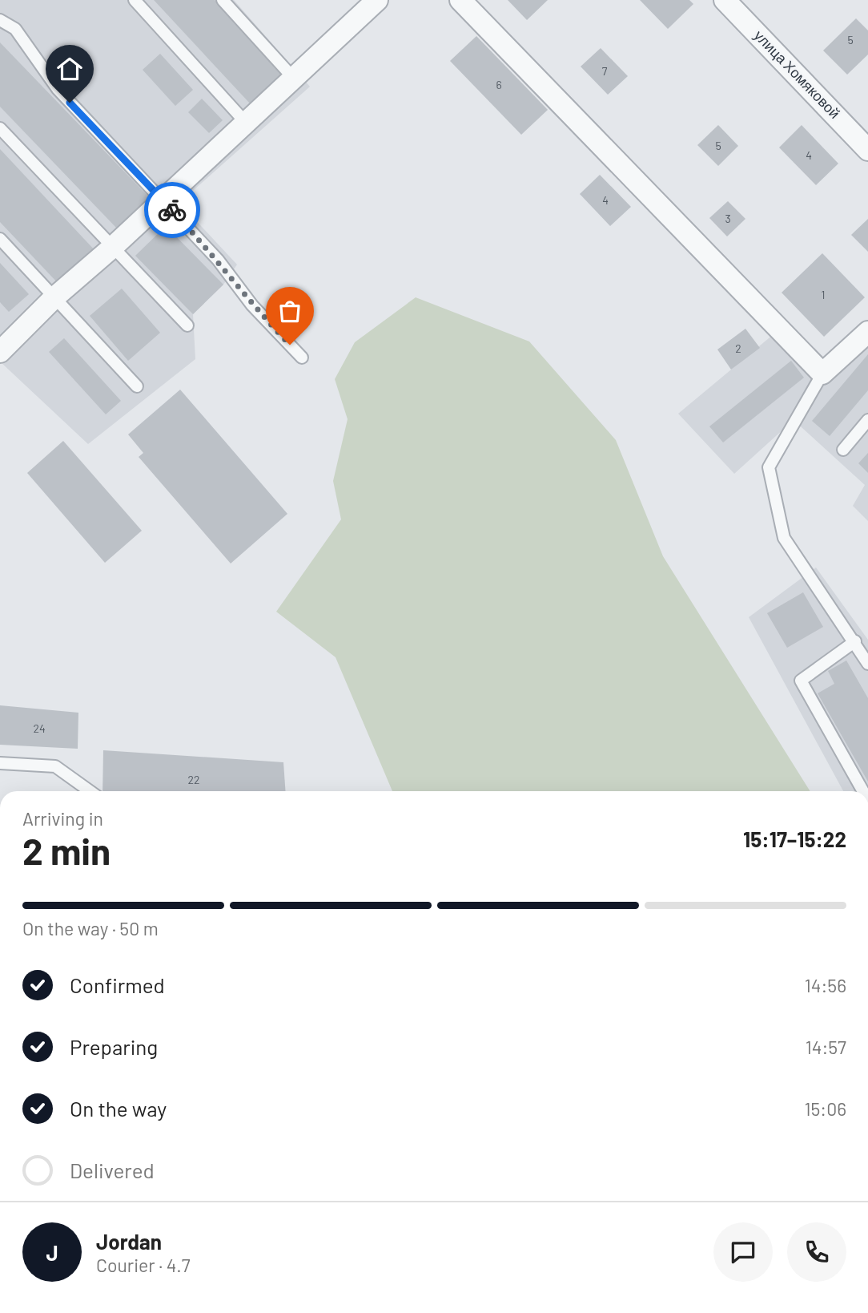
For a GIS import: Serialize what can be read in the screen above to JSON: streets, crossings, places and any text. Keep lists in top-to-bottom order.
{
  "streets": {
    "street": ["улица Хомяковой"]
  },
  "house_numbers": [
    "5",
    "7",
    "6",
    "5",
    "4",
    "4",
    "3",
    "1",
    "2",
    "24",
    "22"
  ],
  "page": {
    "heading": ["2 min", "Arriving in", "15:17–15:22"],
    "panel": ["Jordan", "Courier · 4.7"],
    "bar": "On the way · 50 m",
    "list": [
      ["Confirmed", "14:56"],
      ["Preparing", "14:57"],
      ["On the way", "15:06"],
      "Delivered"
    ],
    "round": "J"
  }
}
